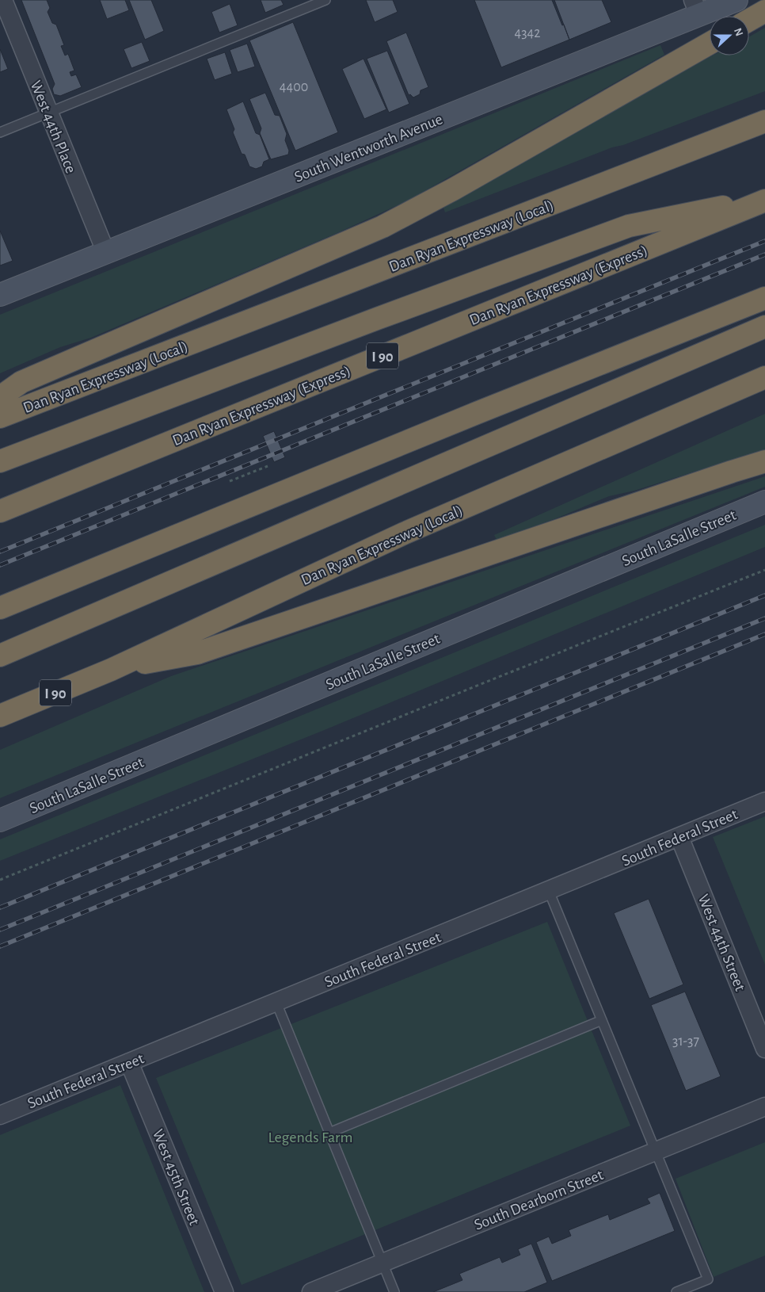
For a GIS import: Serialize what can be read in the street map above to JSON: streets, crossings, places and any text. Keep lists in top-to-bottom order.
{
  "streets": {
    "highway": ["Dan Ryan Expressway (Local)", "Dan Ryan Expressway (Express)", "I 90"],
    "main road": ["South Wentworth Avenue", "South LaSalle Street"],
    "street": [
      "West 44th Place",
      "South Federal Street",
      "West 44th Street",
      "West 45th Street",
      "South Dearborn Street"
    ]
  },
  "crossings": [
    ["West 44th Place", "South Wentworth Avenue"],
    ["South Federal Street", "West 44th Street"],
    ["South Federal Street", "West 45th Street"]
  ],
  "parks": ["Legends Farm"],
  "house_numbers": ["4342", "4400", "31-37"],
  "north": "right"
}
